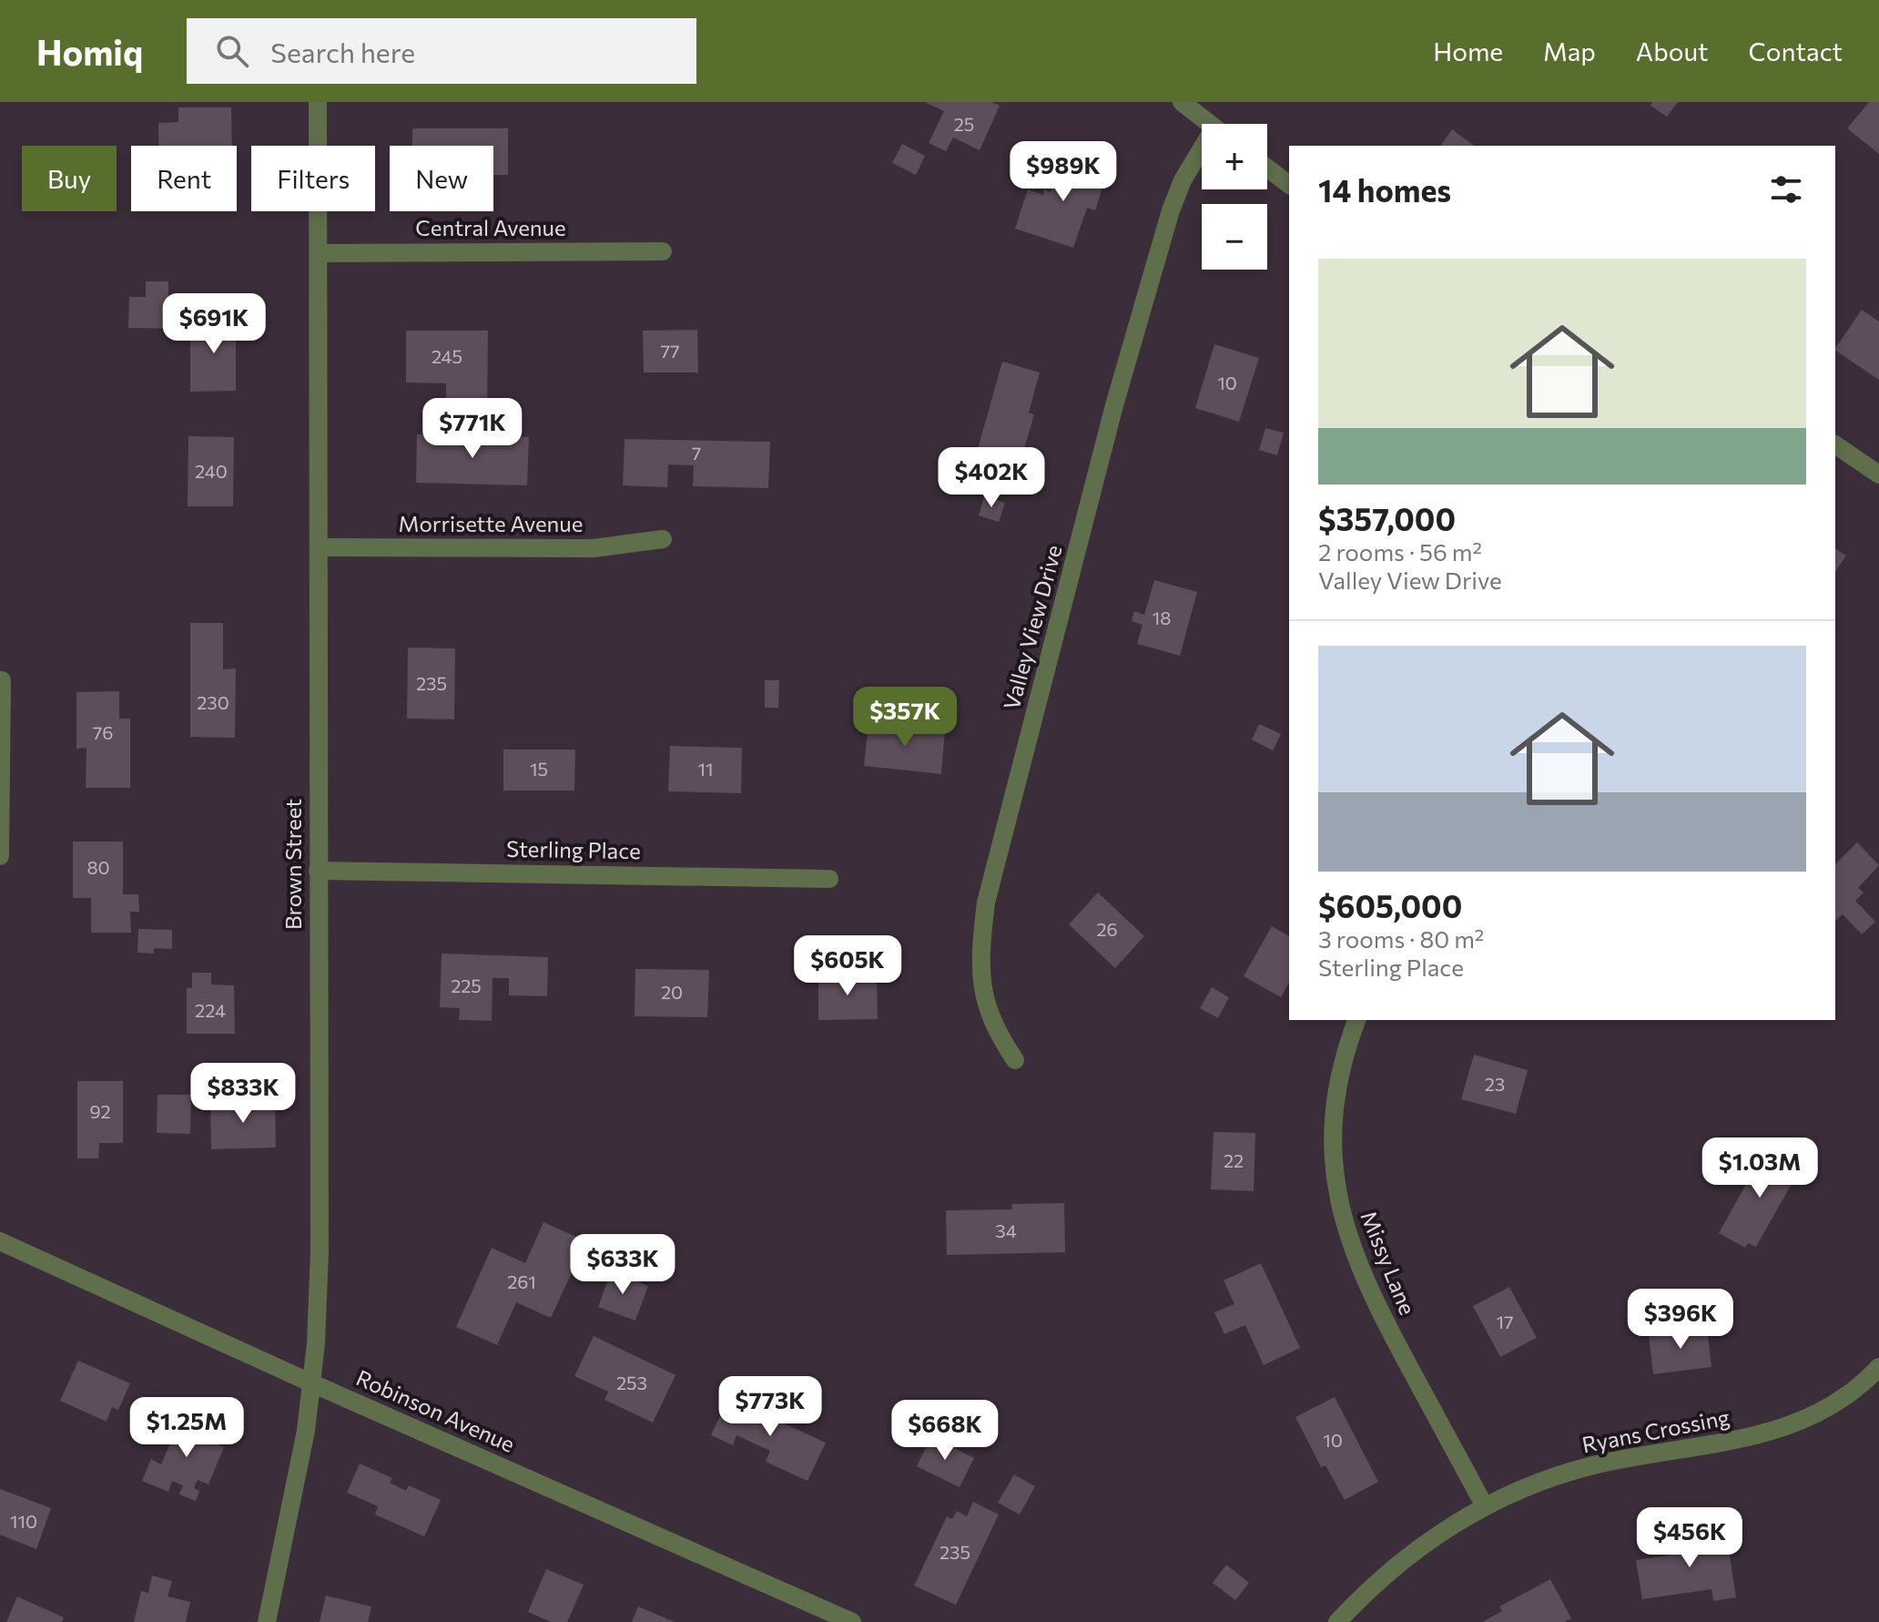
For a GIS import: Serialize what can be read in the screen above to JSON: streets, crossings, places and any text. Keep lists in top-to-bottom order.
{
  "streets": {
    "street": [
      "Central Avenue",
      "Morrisette Avenue",
      "Valley View Drive",
      "Sterling Place",
      "Brown Street",
      "Missy Lane",
      "Robinson Avenue",
      "Ryans Crossing"
    ]
  },
  "crossings": [
    ["Central Avenue", "Brown Street"],
    ["Morrisette Avenue", "Brown Street"],
    ["Sterling Place", "Brown Street"],
    ["Brown Street", "Robinson Avenue"],
    ["Missy Lane", "Ryans Crossing"]
  ],
  "house_numbers": [
    "25",
    "77",
    "245",
    "10",
    "7",
    "240",
    "18",
    "235",
    "230",
    "76",
    "15",
    "11",
    "80",
    "26",
    "225",
    "20",
    "224",
    "23",
    "92",
    "22",
    "34",
    "261",
    "17",
    "253",
    "10",
    "110",
    "235"
  ],
  "page": {
    "header": "Homiq",
    "search": "Search here",
    "nav": [
      "Home",
      "Map",
      "About",
      "Contact"
    ],
    "map_buttons": ["+", "−"],
    "price": [
      "$989K",
      "$691K",
      "$771K",
      "$402K",
      "$357K",
      "$605K",
      "$833K",
      "$1.03M",
      "$633K",
      "$396K",
      "$773K",
      "$1.25M",
      "$668K",
      "$456K"
    ],
    "chip": [
      "Buy",
      "Rent",
      "Filters",
      "New"
    ],
    "heading": "14 homes",
    "list": [
      {
        "name": "$357,000",
        "note": "2 rooms · 56 m² · Valley View Drive"
      },
      {
        "name": "$605,000",
        "note": "3 rooms · 80 m² · Sterling Place"
      }
    ]
  }
}
